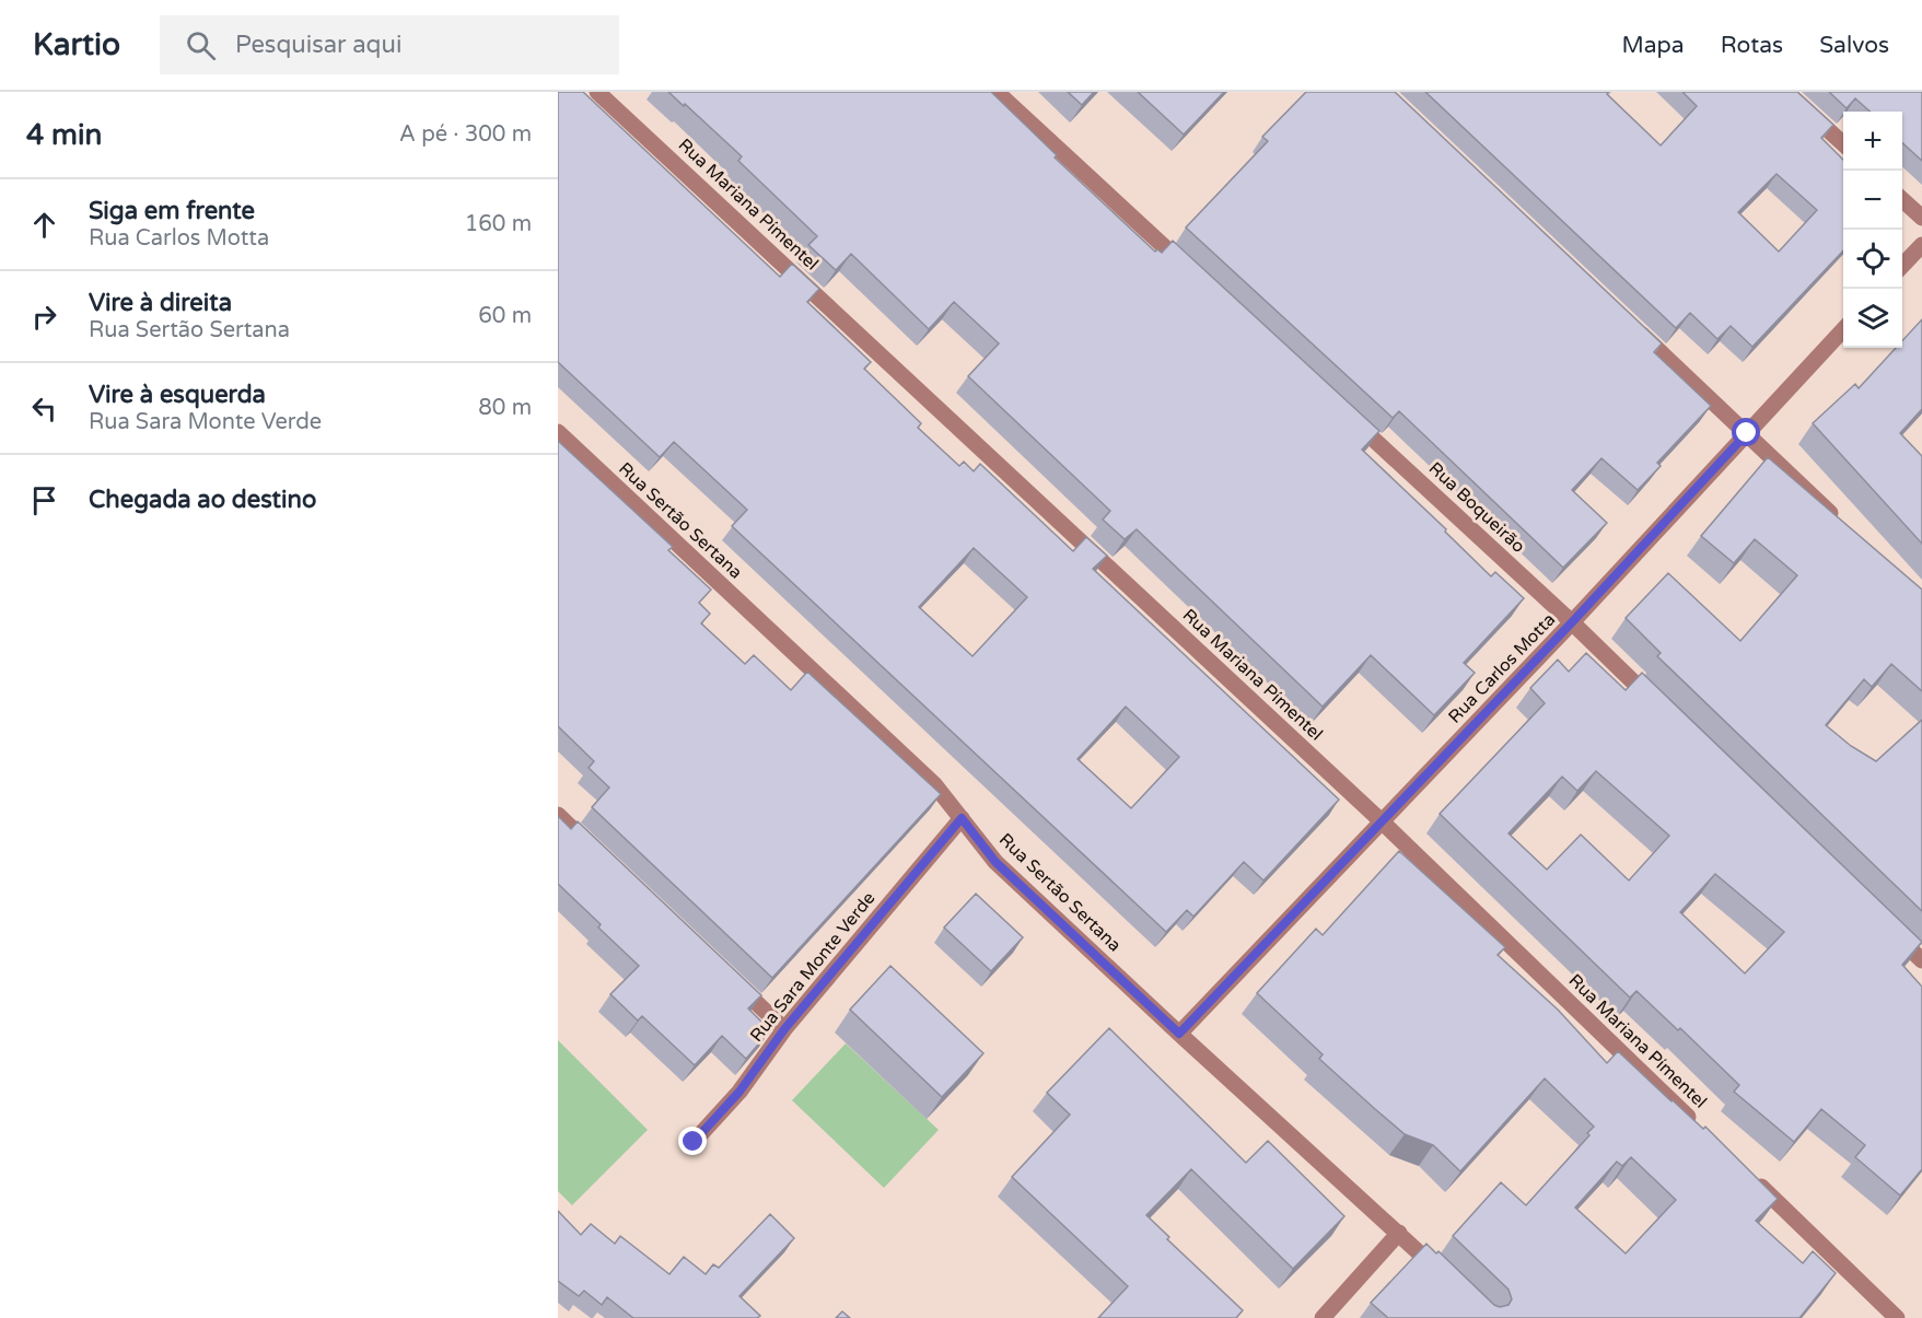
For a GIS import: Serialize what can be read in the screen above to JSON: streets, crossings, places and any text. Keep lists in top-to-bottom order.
{
  "streets": {
    "street": [
      "Rua Mariana Pímentel",
      "Rua Boqueirão",
      "Rua Sertão Sertana",
      "Rua Carlos Motta",
      "Rua Sara Monte Verde"
    ]
  },
  "crossings": [
    ["Rua Mariana Pímentel", "Rua Carlos Motta"],
    ["Rua Boqueirão", "Rua Carlos Motta"],
    ["Rua Sertão Sertana", "Rua Carlos Motta"],
    ["Rua Sertão Sertana", "Rua Sara Monte Verde"]
  ],
  "page": {
    "header": "Kartio",
    "search": "Pesquisar aqui",
    "nav": ["Mapa", "Rotas", "Salvos"],
    "heading": ["4 min", "A pé · 300 m"],
    "map_buttons": ["+", "−"],
    "list": [
      ["Siga em frente", "Rua Carlos Motta", "160 m"],
      ["Vire à direita", "Rua Sertão Sertana", "60 m"],
      ["Vire à esquerda", "Rua Sara Monte Verde", "80 m"],
      "Chegada ao destino"
    ]
  }
}
